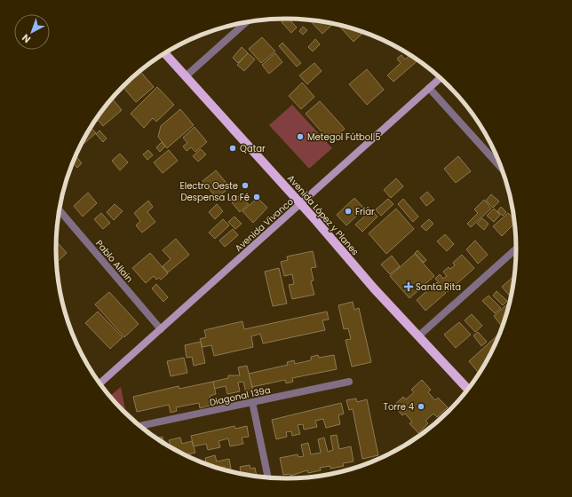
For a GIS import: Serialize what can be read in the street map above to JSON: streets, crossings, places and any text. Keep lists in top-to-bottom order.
{
  "streets": {
    "main road": ["Avenida López y Planes", "Avenida Vivanco"],
    "street": ["Pablo Allain", "Diagonal 139a"]
  },
  "crossings": [
    ["Avenida López y Planes", "Avenida Vivanco"],
    ["Avenida Vivanco", "Pablo Allain"]
  ],
  "places": {
    "other": [
      "Metegol Fútbol 5",
      "Qatar",
      "Electro Oeste",
      "Despensa La Fé",
      "Fríar",
      "Torre 4"
    ],
    "health": ["Santa Rita"]
  },
  "north": "bottom left"
}
